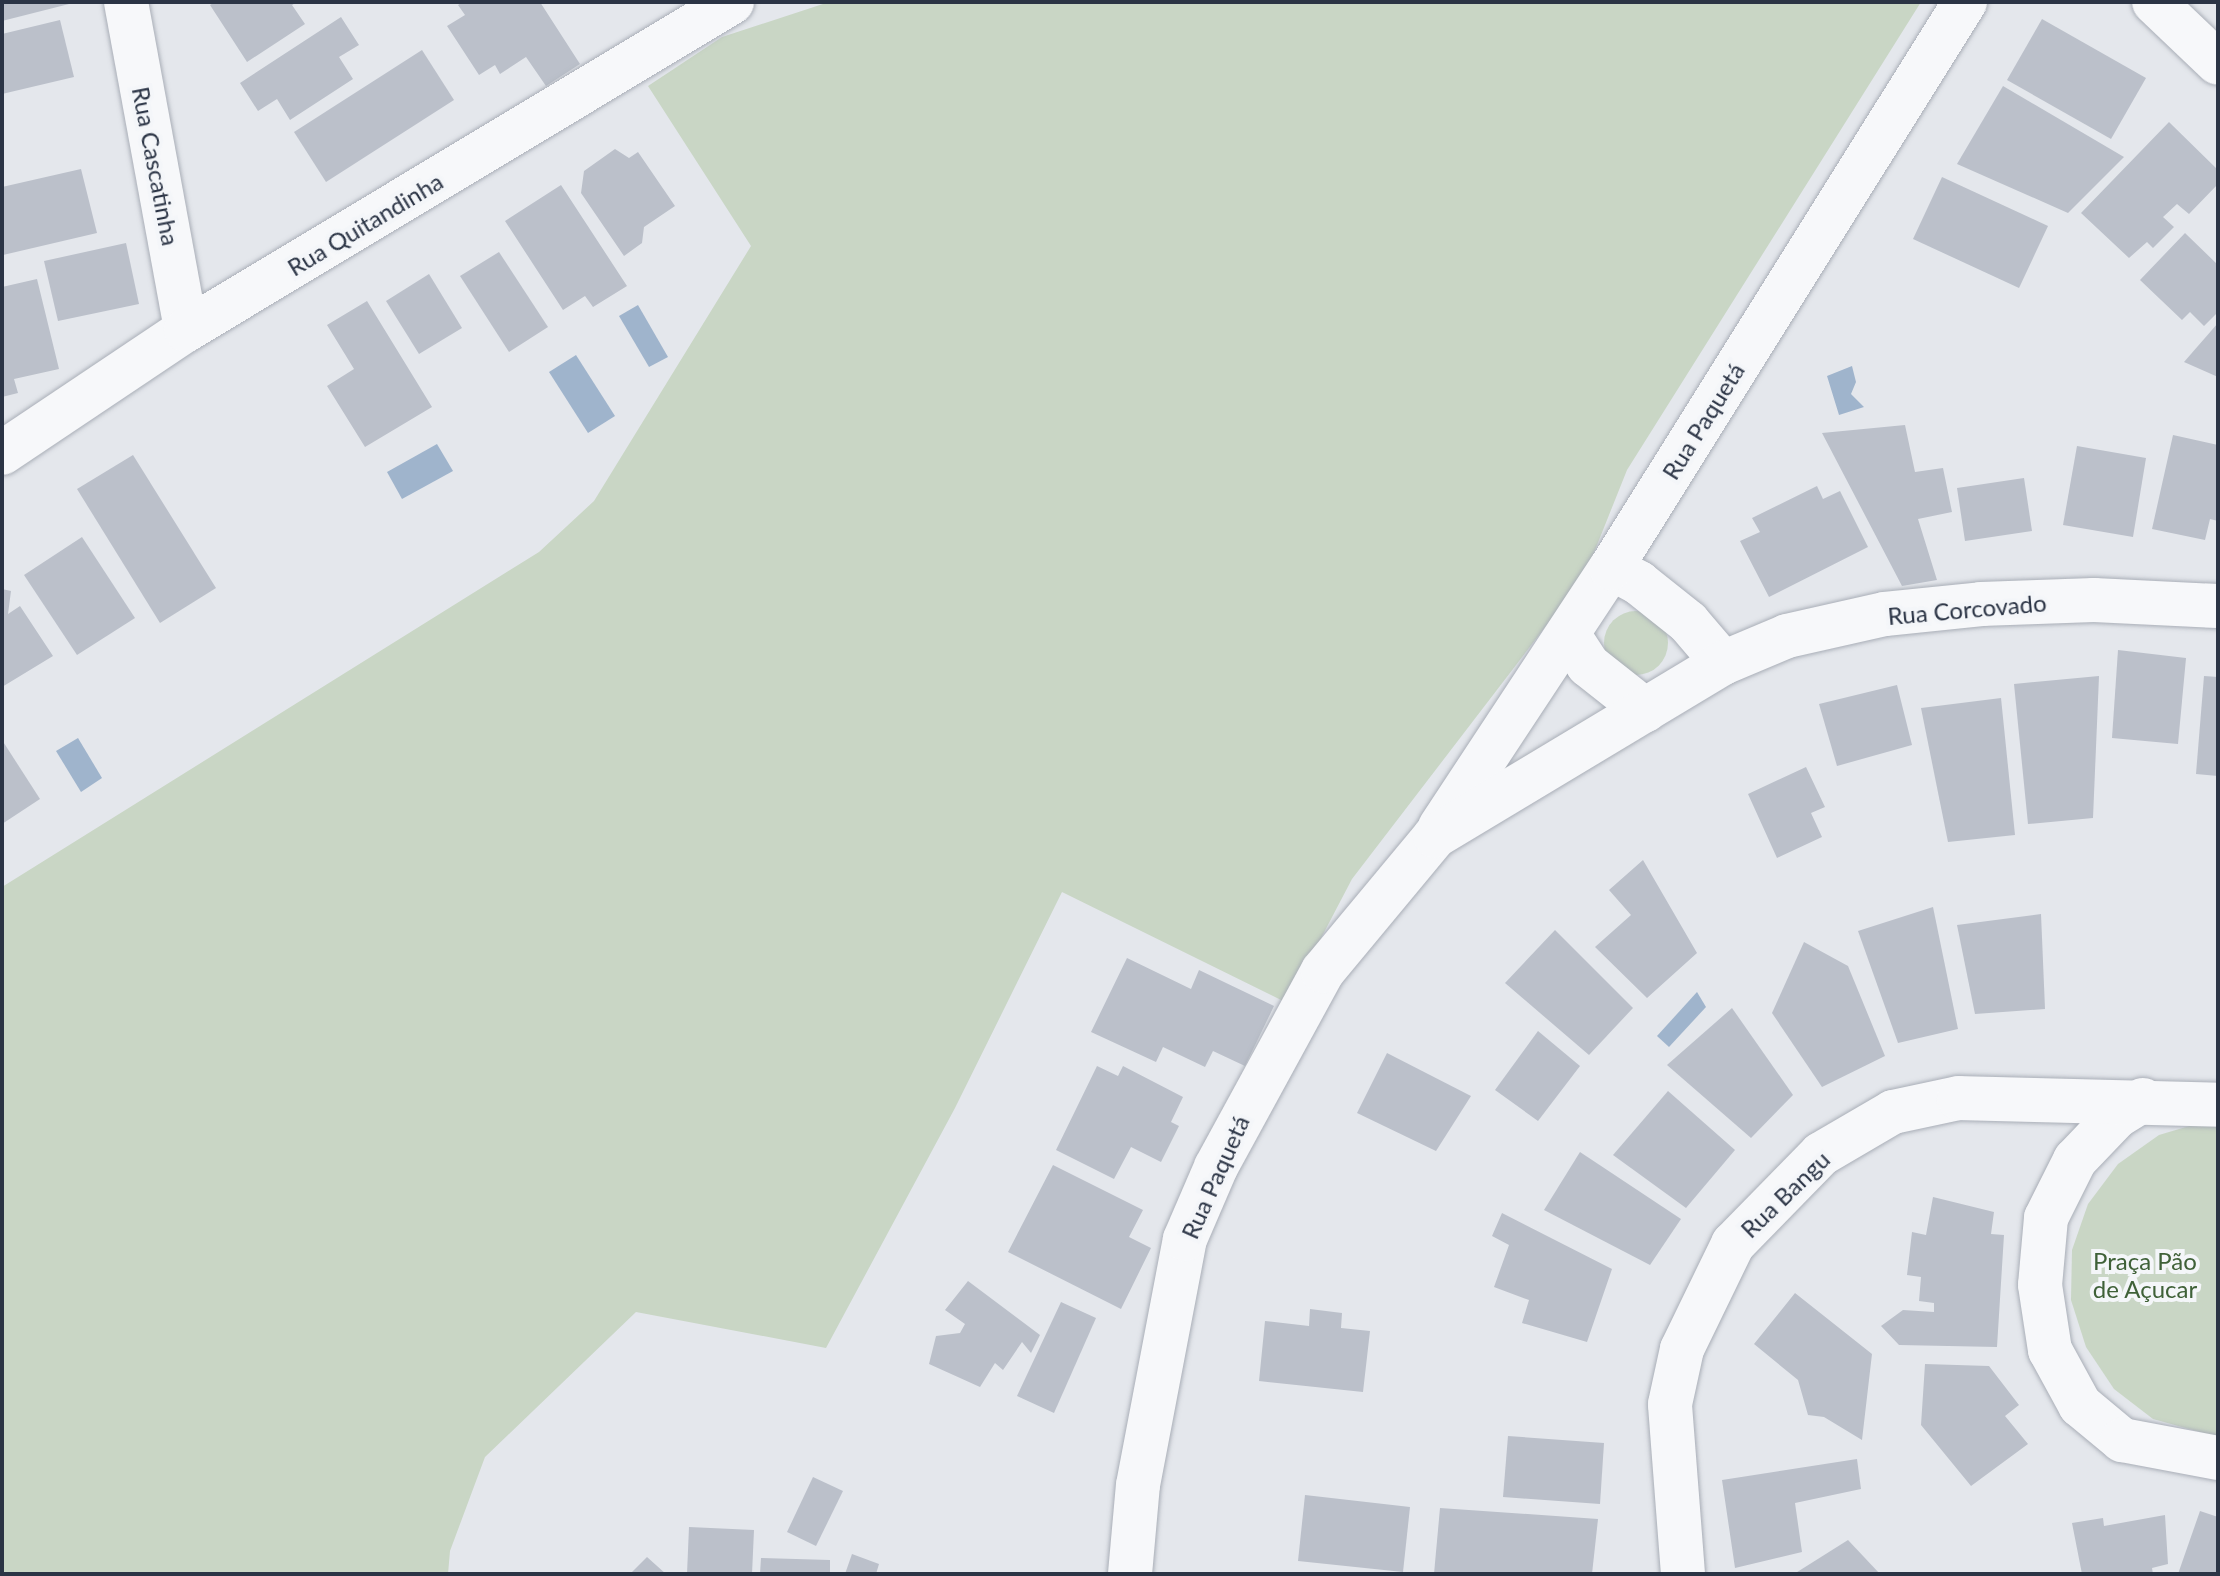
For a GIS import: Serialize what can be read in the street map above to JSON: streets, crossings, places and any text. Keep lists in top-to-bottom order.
{
  "streets": {
    "street": [
      "Rua Cascatinha",
      "Rua Quitandinha",
      "Rua Paquetá",
      "Rua Corcovado",
      "Rua Bangu"
    ]
  },
  "crossings": [
    ["Rua Cascatinha", "Rua Quitandinha"],
    ["Rua Paquetá", "Rua Corcovado"]
  ],
  "parks": ["Praça Pão de Açucar"]
}
